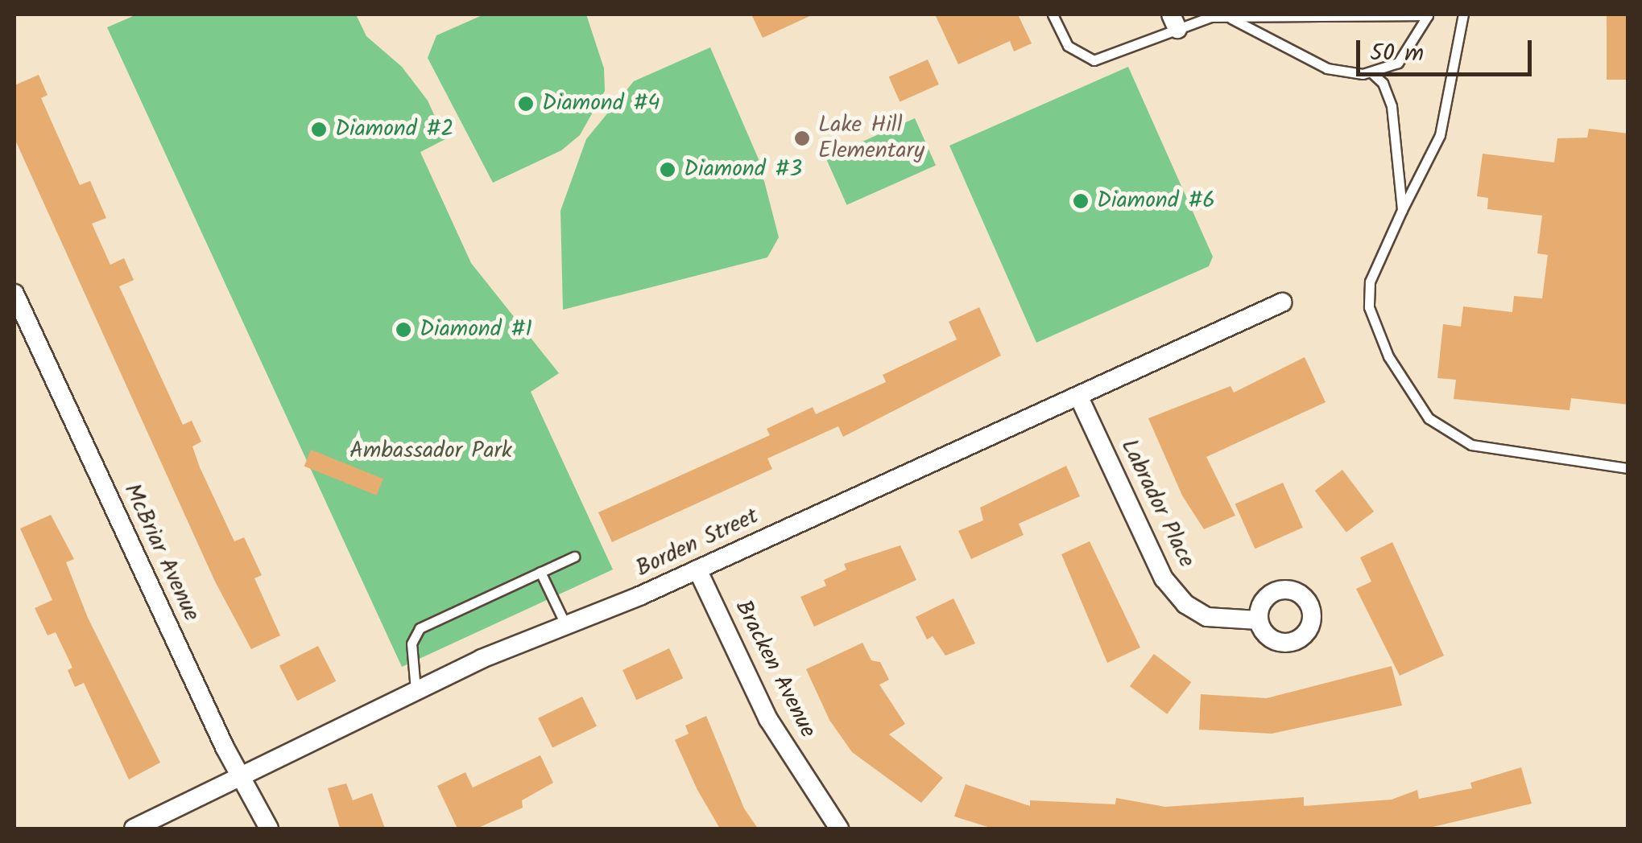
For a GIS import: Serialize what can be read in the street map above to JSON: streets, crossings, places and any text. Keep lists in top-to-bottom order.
{
  "streets": {
    "street": [
      "Labrador Place",
      "Borden Street",
      "McBriar Avenue",
      "Bracken Avenue"
    ]
  },
  "crossings": [
    ["Labrador Place", "Borden Street"],
    ["Borden Street", "McBriar Avenue"],
    ["Borden Street", "Bracken Avenue"]
  ],
  "parks": ["Ambassador Park"],
  "places": [
    "Diamond #4",
    "Diamond #2",
    "Lake Hill Elementary",
    "Diamond #3",
    "Diamond #6",
    "Diamond #1"
  ],
  "scale_bar": "50 m"
}
